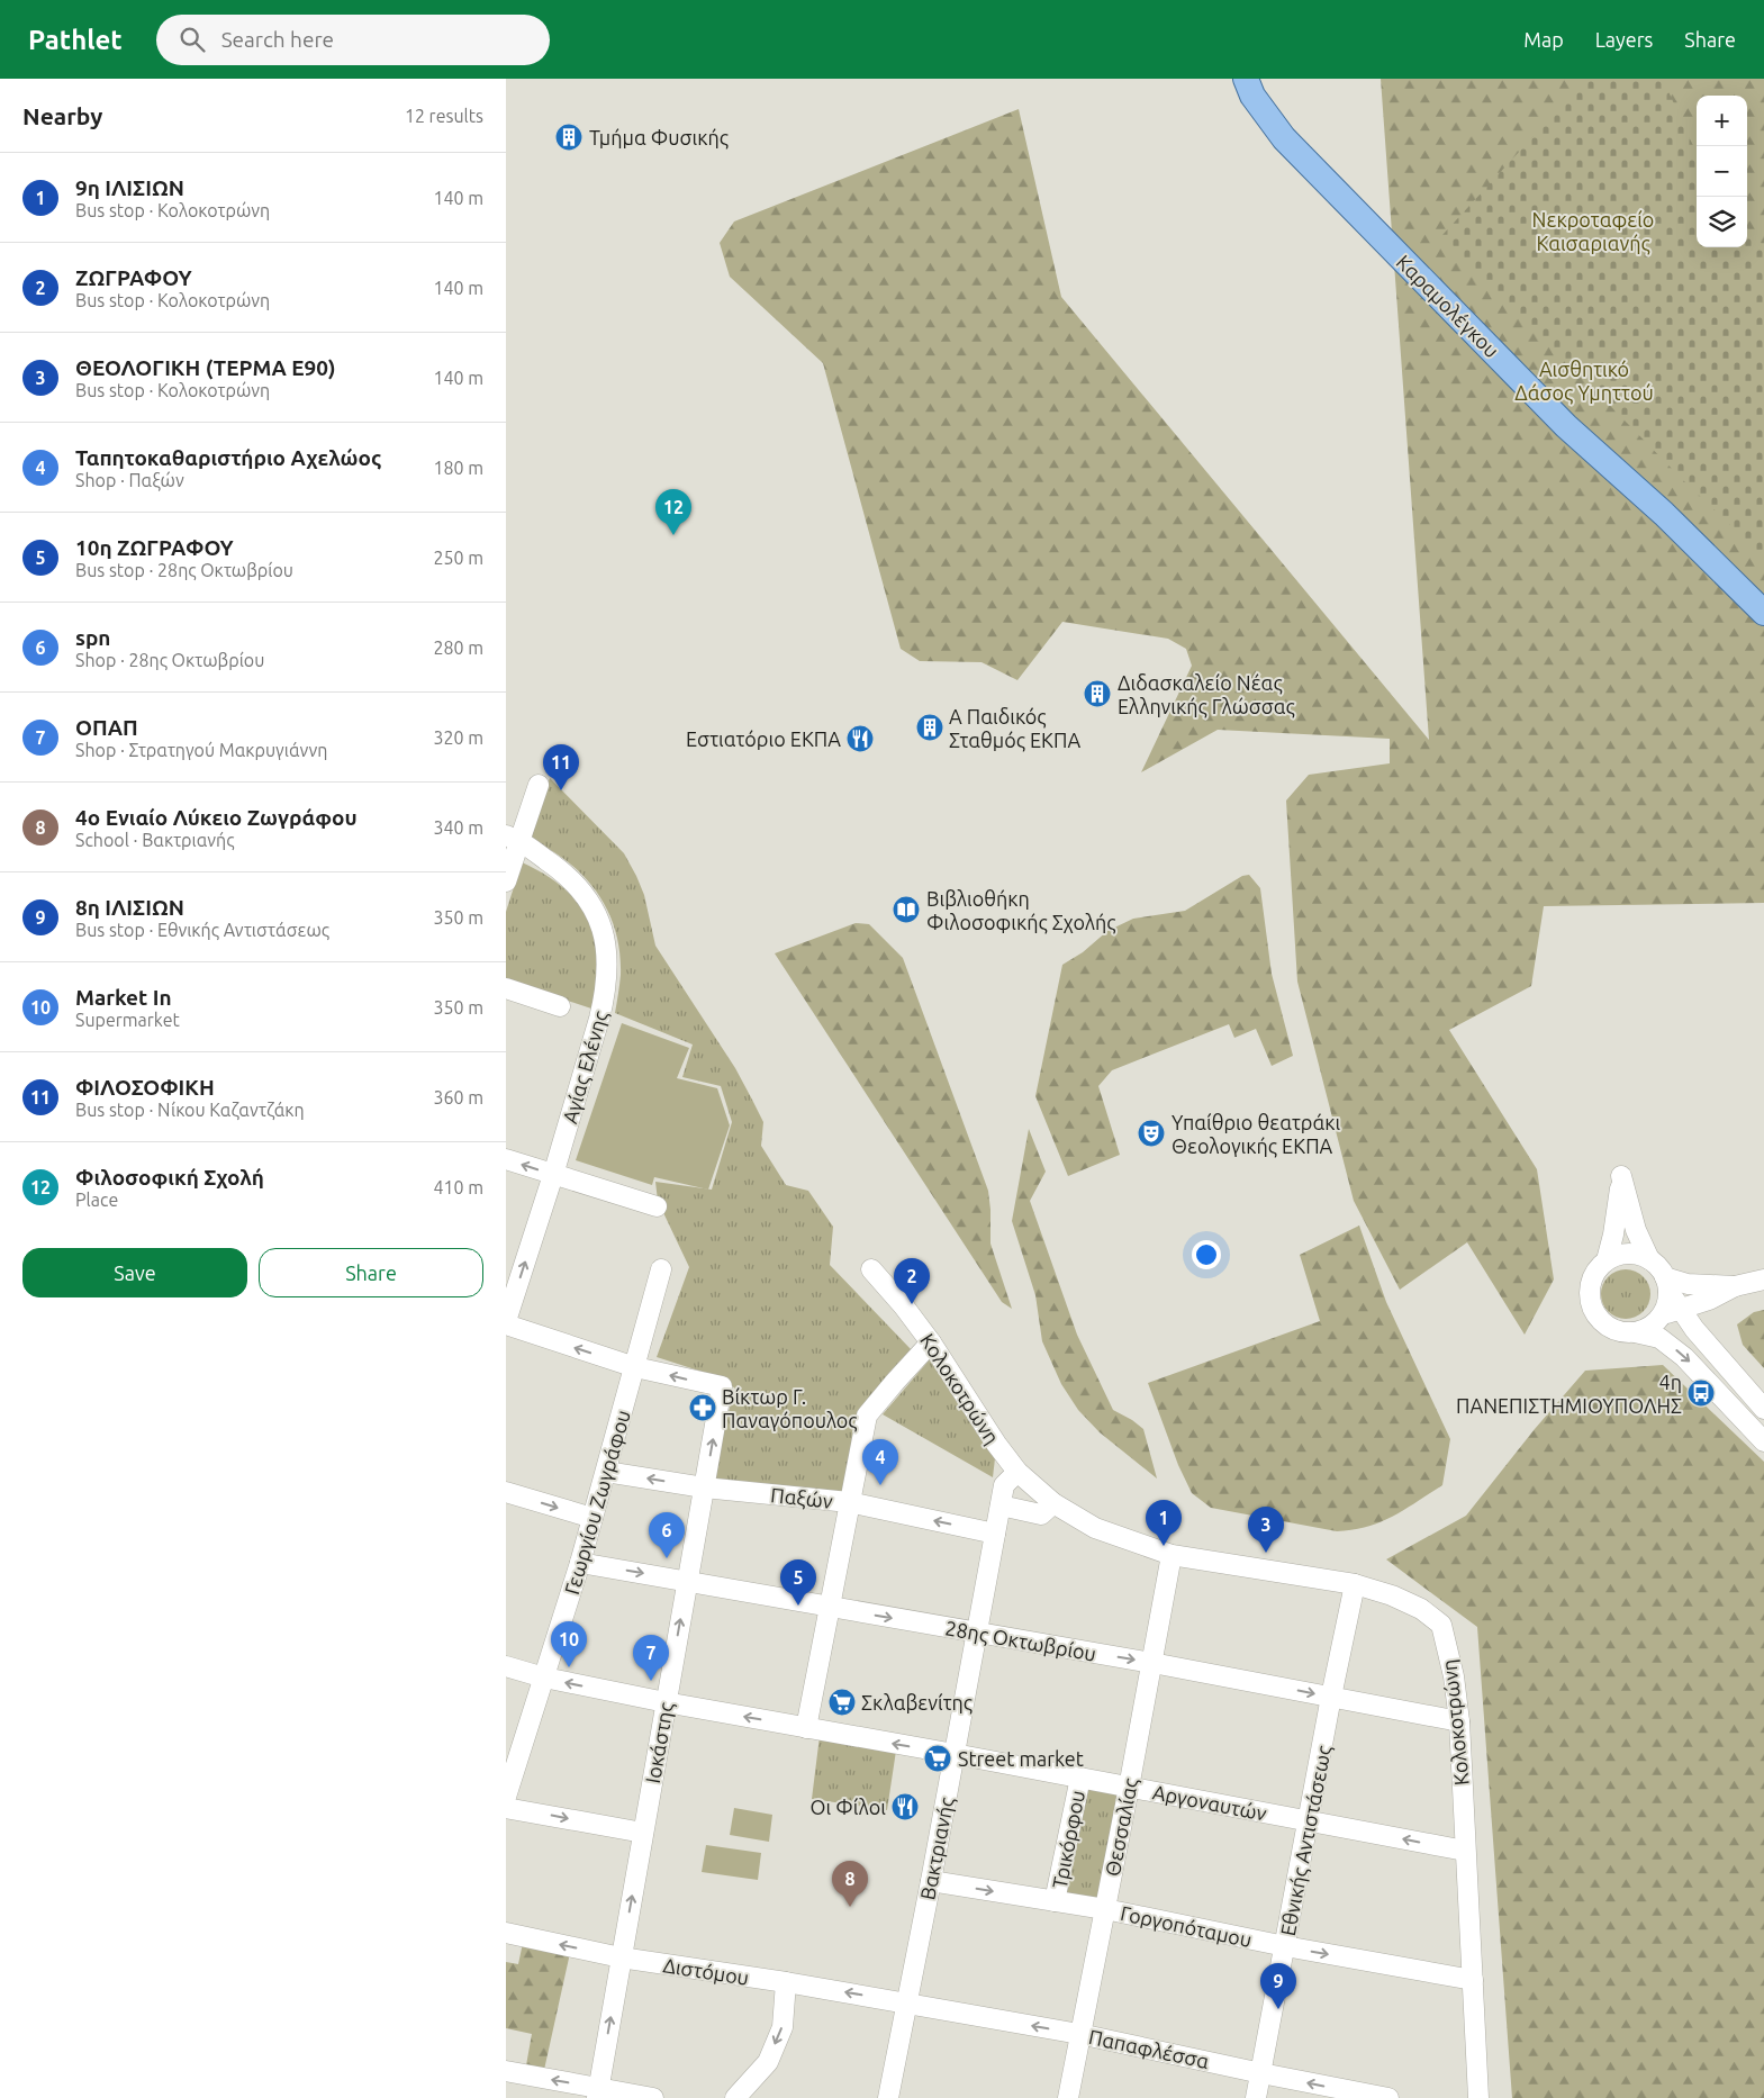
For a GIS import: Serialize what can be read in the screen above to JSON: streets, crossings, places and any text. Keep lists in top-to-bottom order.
{
  "streets": {
    "main road": ["Καραμολέγκου"],
    "street": [
      "Αγίας Ελένης",
      "Κολοκοτρώνη",
      "Παξών",
      "Γεωργίου Ζωγράφου",
      "28ης Οκτωβρίου",
      "Ιοκάστης",
      "Αργοναυτών",
      "Θεσσαλίας",
      "Τρικόρφου",
      "Εθνικής Αντιστάσεως",
      "Βακτριανής",
      "Γοργοπόταμου",
      "Διστόμου",
      "Παπαφλέσσα"
    ]
  },
  "crossings": [
    ["Κολοκοτρώνη", "28ης Οκτωβρίου"],
    ["Κολοκοτρώνη", "Αργοναυτών"],
    ["Κολοκοτρώνη", "Θεσσαλίας"],
    ["Κολοκοτρώνη", "Εθνικής Αντιστάσεως"],
    ["Κολοκοτρώνη", "Βακτριανής"],
    ["Κολοκοτρώνη", "Γοργοπόταμου"],
    ["Παξών", "Γεωργίου Ζωγράφου"],
    ["Παξών", "Ιοκάστης"],
    ["Παξών", "Βακτριανής"],
    ["Γεωργίου Ζωγράφου", "28ης Οκτωβρίου"],
    ["Γεωργίου Ζωγράφου", "Ιοκάστης"],
    ["Γεωργίου Ζωγράφου", "Αργοναυτών"],
    ["28ης Οκτωβρίου", "Ιοκάστης"],
    ["28ης Οκτωβρίου", "Θεσσαλίας"],
    ["28ης Οκτωβρίου", "Εθνικής Αντιστάσεως"],
    ["28ης Οκτωβρίου", "Βακτριανής"],
    ["Ιοκάστης", "Αργοναυτών"],
    ["Ιοκάστης", "Διστόμου"],
    ["Αργοναυτών", "Θεσσαλίας"],
    ["Αργοναυτών", "Τρικόρφου"],
    ["Αργοναυτών", "Εθνικής Αντιστάσεως"],
    ["Αργοναυτών", "Βακτριανής"],
    ["Θεσσαλίας", "Γοργοπόταμου"],
    ["Θεσσαλίας", "Παπαφλέσσα"],
    ["Τρικόρφου", "Γοργοπόταμου"],
    ["Εθνικής Αντιστάσεως", "Γοργοπόταμου"],
    ["Εθνικής Αντιστάσεως", "Παπαφλέσσα"],
    ["Βακτριανής", "Γοργοπόταμου"],
    ["Βακτριανής", "Διστόμου"],
    ["Βακτριανής", "Παπαφλέσσα"],
    ["Διστόμου", "Παπαφλέσσα"]
  ],
  "one_way": [
    "Παξών",
    "28ης Οκτωβρίου",
    "Ιοκάστης",
    "Αργοναυτών",
    "Γοργοπόταμου",
    "Παπαφλέσσα"
  ],
  "parks": ["Νεκροταφείο Καισαριανής", "Αισθητικό Δάσος Υμηττού"],
  "places": {
    "building": ["Τμήμα Φυσικής", "Διδασκαλείο Νέας Ελληνικής Γλώσσας", "Α Παιδικός Σταθμός ΕΚΠΑ"],
    "restaurant": ["Εστιατόριο ΕΚΠΑ", "Οι Φίλοι"],
    "library": ["Βιβλιοθήκη Φιλοσοφικής Σχολής"],
    "theatre": ["Υπαίθριο θεατράκι Θεολογικής ΕΚΠΑ"],
    "bus stop": ["4η ΠΑΝΕΠΙΣΤΗΜΙΟΥΠΟΛΗΣ"],
    "pharmacy": ["Βίκτωρ Γ. Παναγόπουλος"],
    "supermarket": ["Σκλαβενίτης", "Street market"]
  },
  "page": {
    "header": "Pathlet",
    "search": "Search here",
    "nav": ["Map", "Layers", "Share"],
    "heading": ["Nearby", "12 results"],
    "map_buttons": ["+", "−"],
    "list": [
      {
        "mark": "1",
        "name": "9η ΙΛΙΣΙΩΝ",
        "note": "Bus stop · Κολοκοτρώνη",
        "value": "140 m"
      },
      {
        "mark": "2",
        "name": "ΖΩΓΡΑΦΟΥ",
        "note": "Bus stop · Κολοκοτρώνη",
        "value": "140 m"
      },
      {
        "mark": "3",
        "name": "ΘΕΟΛΟΓΙΚΗ (ΤΕΡΜΑ Ε90)",
        "note": "Bus stop · Κολοκοτρώνη",
        "value": "140 m"
      },
      {
        "mark": "4",
        "name": "Ταπητοκαθαριστήριο Αχελώος",
        "note": "Shop · Παξών",
        "value": "180 m"
      },
      {
        "mark": "5",
        "name": "10η ΖΩΓΡΑΦΟΥ",
        "note": "Bus stop · 28ης Οκτωβρίου",
        "value": "250 m"
      },
      {
        "mark": "6",
        "name": "spn",
        "note": "Shop · 28ης Οκτωβρίου",
        "value": "280 m"
      },
      {
        "mark": "7",
        "name": "ΟΠΑΠ",
        "note": "Shop · Στρατηγού Μακρυγιάννη",
        "value": "320 m"
      },
      {
        "mark": "8",
        "name": "4ο Ενιαίο Λύκειο Ζωγράφου",
        "note": "School · Βακτριανής",
        "value": "340 m"
      },
      {
        "mark": "9",
        "name": "8η ΙΛΙΣΙΩΝ",
        "note": "Bus stop · Εθνικής Αντιστάσεως",
        "value": "350 m"
      },
      {
        "mark": "10",
        "name": "Market In",
        "note": "Supermarket",
        "value": "350 m"
      },
      {
        "mark": "11",
        "name": "ΦΙΛΟΣΟΦΙΚΗ",
        "note": "Bus stop · Νίκου Καζαντζάκη",
        "value": "360 m"
      },
      {
        "mark": "12",
        "name": "Φιλοσοφική Σχολή",
        "note": "Place",
        "value": "410 m"
      }
    ],
    "pins": [
      "12",
      "11",
      "2",
      "4",
      "1",
      "3",
      "6",
      "5",
      "10",
      "7",
      "8",
      "9"
    ],
    "buttons": ["Save", "Share"]
  }
}
